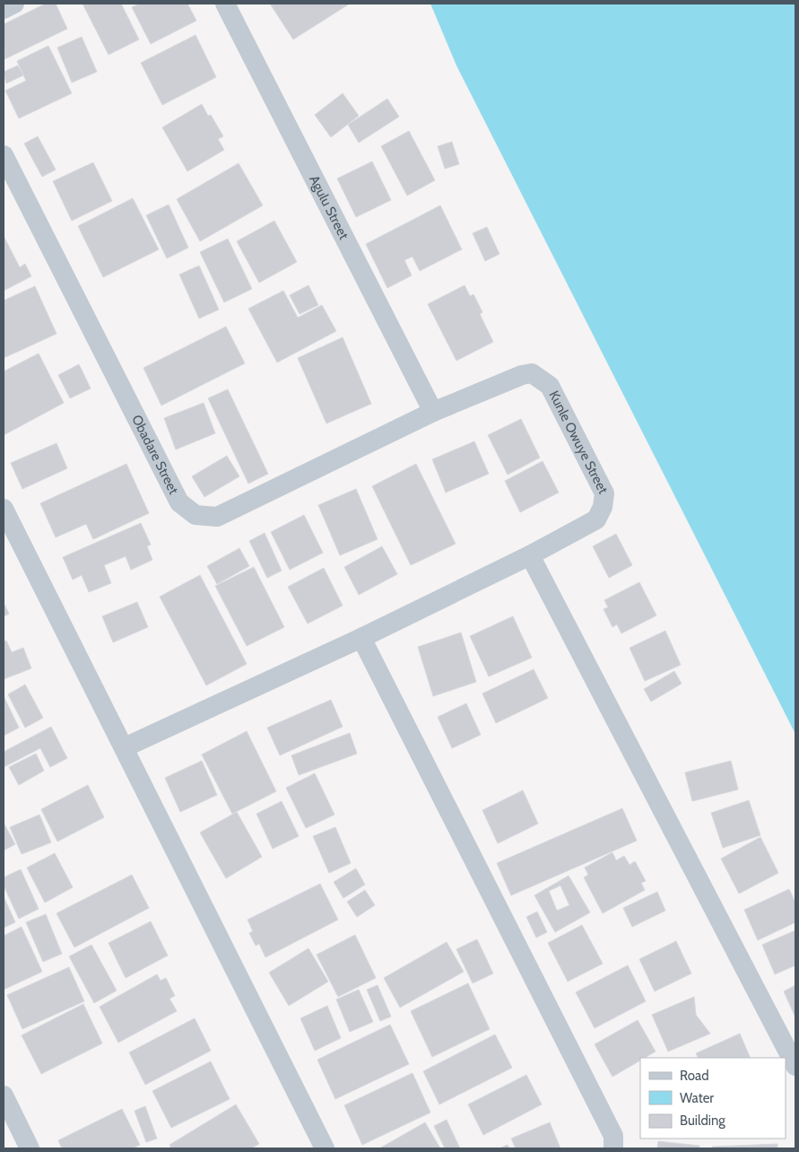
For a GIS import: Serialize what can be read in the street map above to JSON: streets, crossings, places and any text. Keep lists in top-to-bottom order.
{
  "streets": {
    "street": ["Agulu Street", "Kunle Owuye Street", "Obadare Street"]
  },
  "crossings": [
    ["Agulu Street", "Obadare Street"],
    ["Kunle Owuye Street", "Obadare Street"]
  ],
  "legend": ["Road", "Water", "Building"]
}
